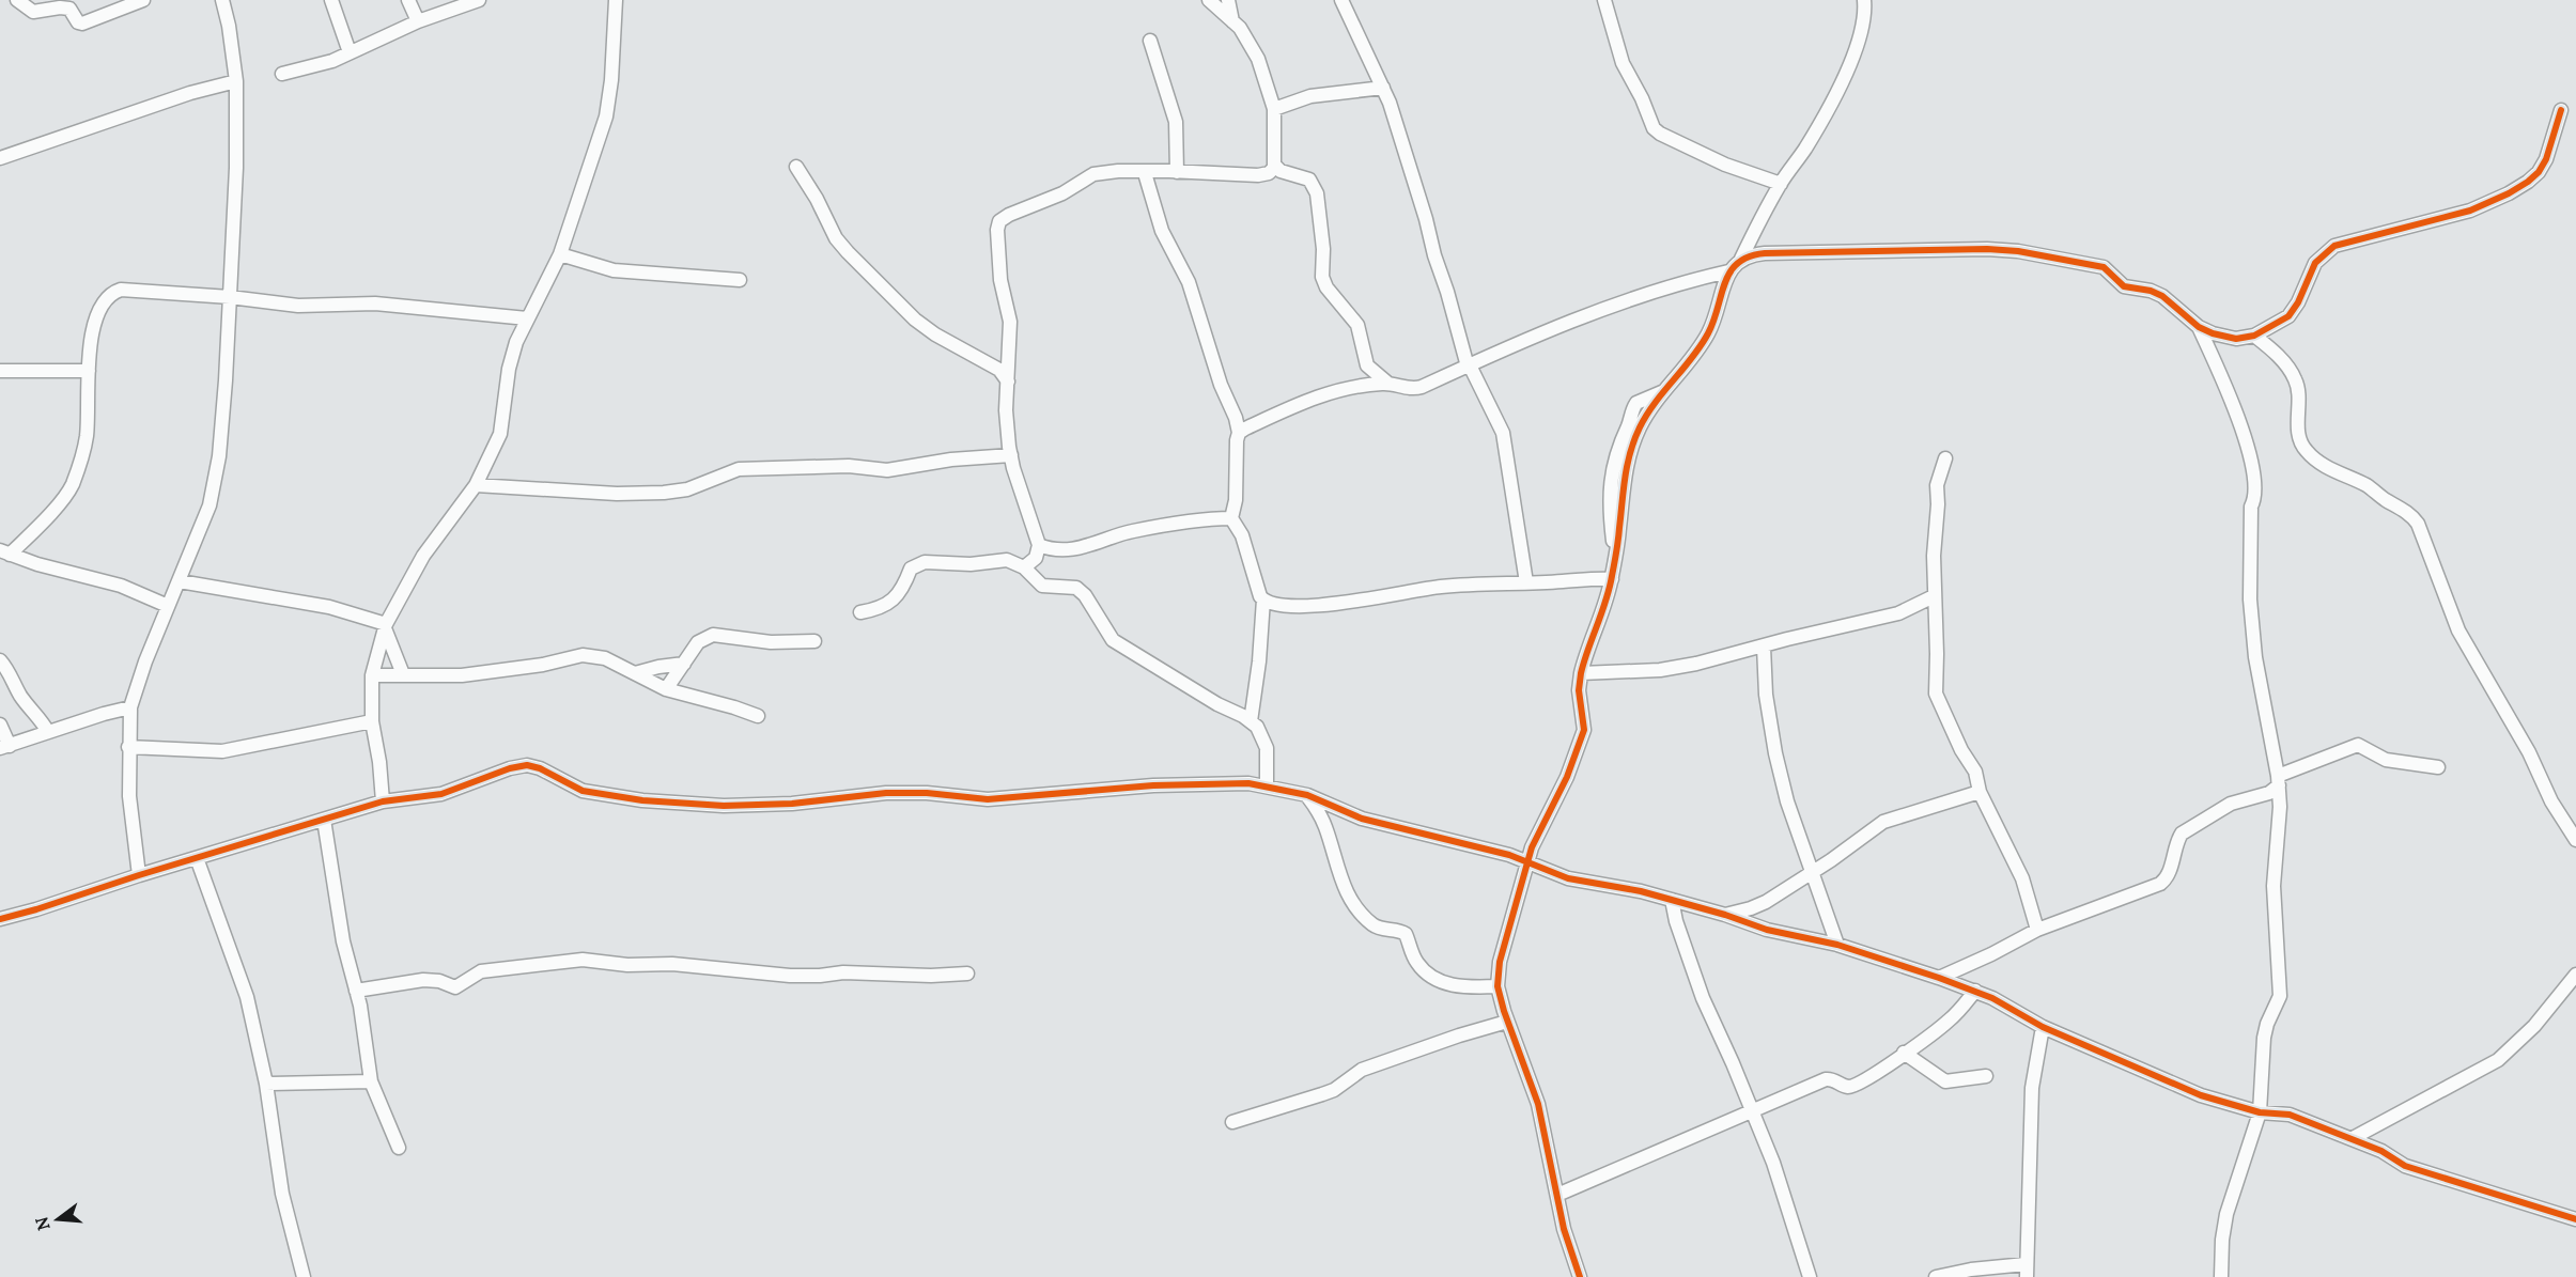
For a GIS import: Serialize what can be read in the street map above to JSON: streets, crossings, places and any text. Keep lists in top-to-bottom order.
{
  "north": "left"
}
